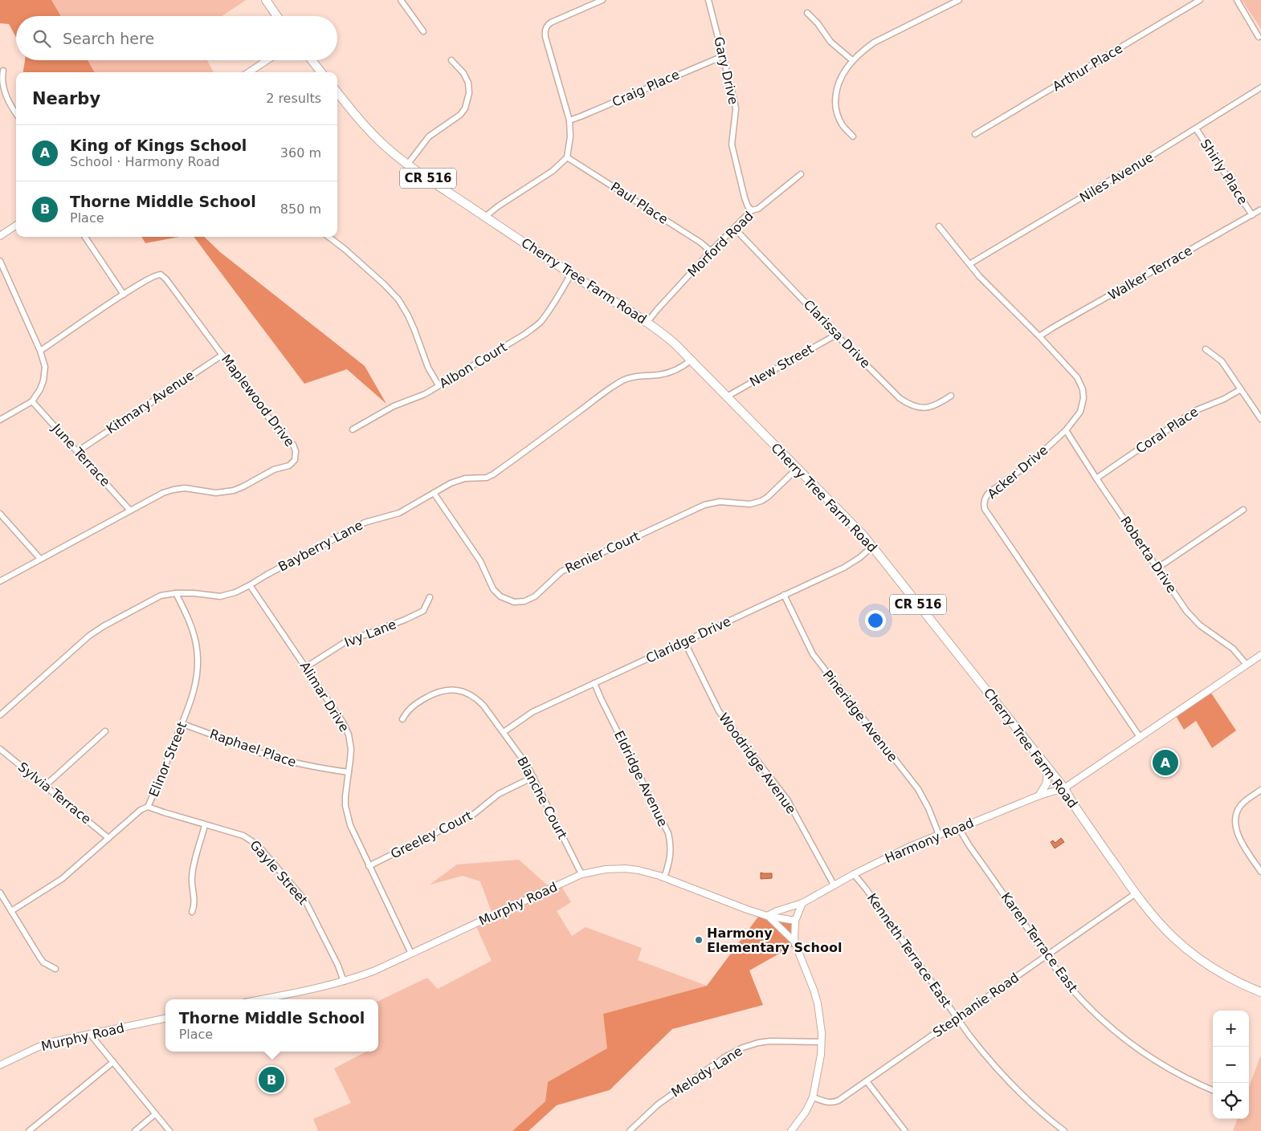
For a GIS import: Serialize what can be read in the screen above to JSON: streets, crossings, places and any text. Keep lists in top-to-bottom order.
{
  "streets": {
    "main road": ["CR 516", "Cherry Tree Farm Road"],
    "street": [
      "Arthur Place",
      "Gary Drive",
      "Craig Place",
      "Shirly Place",
      "Niles Avenue",
      "Paul Place",
      "Morford Road",
      "Walker Terrace",
      "Clarissa Drive",
      "Albon Court",
      "New Street",
      "Maplewood Drive",
      "Kitmary Avenue",
      "Coral Place",
      "June Terrace",
      "Acker Drive",
      "Bayberry Lane",
      "Renier Court",
      "Roberta Drive",
      "Ivy Lane",
      "Claridge Drive",
      "Alimar Drive",
      "Pineridge Avenue",
      "Raphael Place",
      "Elinor Street",
      "Woodridge Avenue",
      "Eldridge Avenue",
      "Sylvia Terrace",
      "Blanche Court",
      "Greeley Court",
      "Harmony Road",
      "Gayle Street",
      "Murphy Road",
      "Karen Terrace East",
      "Kenneth Terrace East",
      "Stephanie Road",
      "Melody Lane"
    ]
  },
  "crossings": [
    ["Gary Drive", "Craig Place"],
    ["Gary Drive", "Morford Road"],
    ["Shirly Place", "Niles Avenue"],
    ["Shirly Place", "Walker Terrace"],
    ["Niles Avenue", "Acker Drive"],
    ["Paul Place", "Morford Road"],
    ["Morford Road", "Cherry Tree Farm Road"],
    ["Morford Road", "Clarissa Drive"],
    ["Walker Terrace", "Acker Drive"],
    ["Cherry Tree Farm Road", "Albon Court"],
    ["Cherry Tree Farm Road", "New Street"],
    ["Cherry Tree Farm Road", "Bayberry Lane"],
    ["Cherry Tree Farm Road", "Renier Court"],
    ["Cherry Tree Farm Road", "Claridge Drive"],
    ["Cherry Tree Farm Road", "Harmony Road"],
    ["Cherry Tree Farm Road", "Stephanie Road"],
    ["Clarissa Drive", "New Street"],
    ["Maplewood Drive", "Kitmary Avenue"],
    ["Maplewood Drive", "June Terrace"],
    ["Kitmary Avenue", "June Terrace"],
    ["Coral Place", "Roberta Drive"],
    ["Acker Drive", "Roberta Drive"],
    ["Acker Drive", "Harmony Road"],
    ["Bayberry Lane", "Renier Court"],
    ["Bayberry Lane", "Alimar Drive"],
    ["Bayberry Lane", "Elinor Street"],
    ["Roberta Drive", "Harmony Road"],
    ["Ivy Lane", "Alimar Drive"],
    ["Claridge Drive", "Pineridge Avenue"],
    ["Claridge Drive", "Woodridge Avenue"],
    ["Claridge Drive", "Eldridge Avenue"],
    ["Claridge Drive", "Blanche Court"],
    ["Alimar Drive", "Raphael Place"],
    ["Alimar Drive", "Greeley Court"],
    ["Alimar Drive", "Murphy Road"],
    ["Pineridge Avenue", "Harmony Road"],
    ["Raphael Place", "Elinor Street"],
    ["Elinor Street", "Sylvia Terrace"],
    ["Elinor Street", "Gayle Street"],
    ["Woodridge Avenue", "Harmony Road"],
    ["Eldridge Avenue", "Murphy Road"],
    ["Blanche Court", "Greeley Court"],
    ["Blanche Court", "Murphy Road"],
    ["Harmony Road", "Murphy Road"],
    ["Harmony Road", "Karen Terrace East"],
    ["Harmony Road", "Kenneth Terrace East"],
    ["Gayle Street", "Murphy Road"],
    ["Karen Terrace East", "Stephanie Road"],
    ["Kenneth Terrace East", "Stephanie Road"]
  ],
  "places": ["Harmony Elementary School"],
  "page": {
    "search": "Search here",
    "heading": ["Nearby", "2 results"],
    "list": [
      {
        "mark": "A",
        "name": "King of Kings School",
        "note": "School · Harmony Road",
        "value": "360 m"
      },
      {
        "mark": "B",
        "name": "Thorne Middle School",
        "note": "Place",
        "value": "850 m"
      }
    ],
    "pins": ["A", "B"],
    "popup": ["Thorne Middle School", "Place"],
    "map_buttons": ["+", "−"]
  }
}
